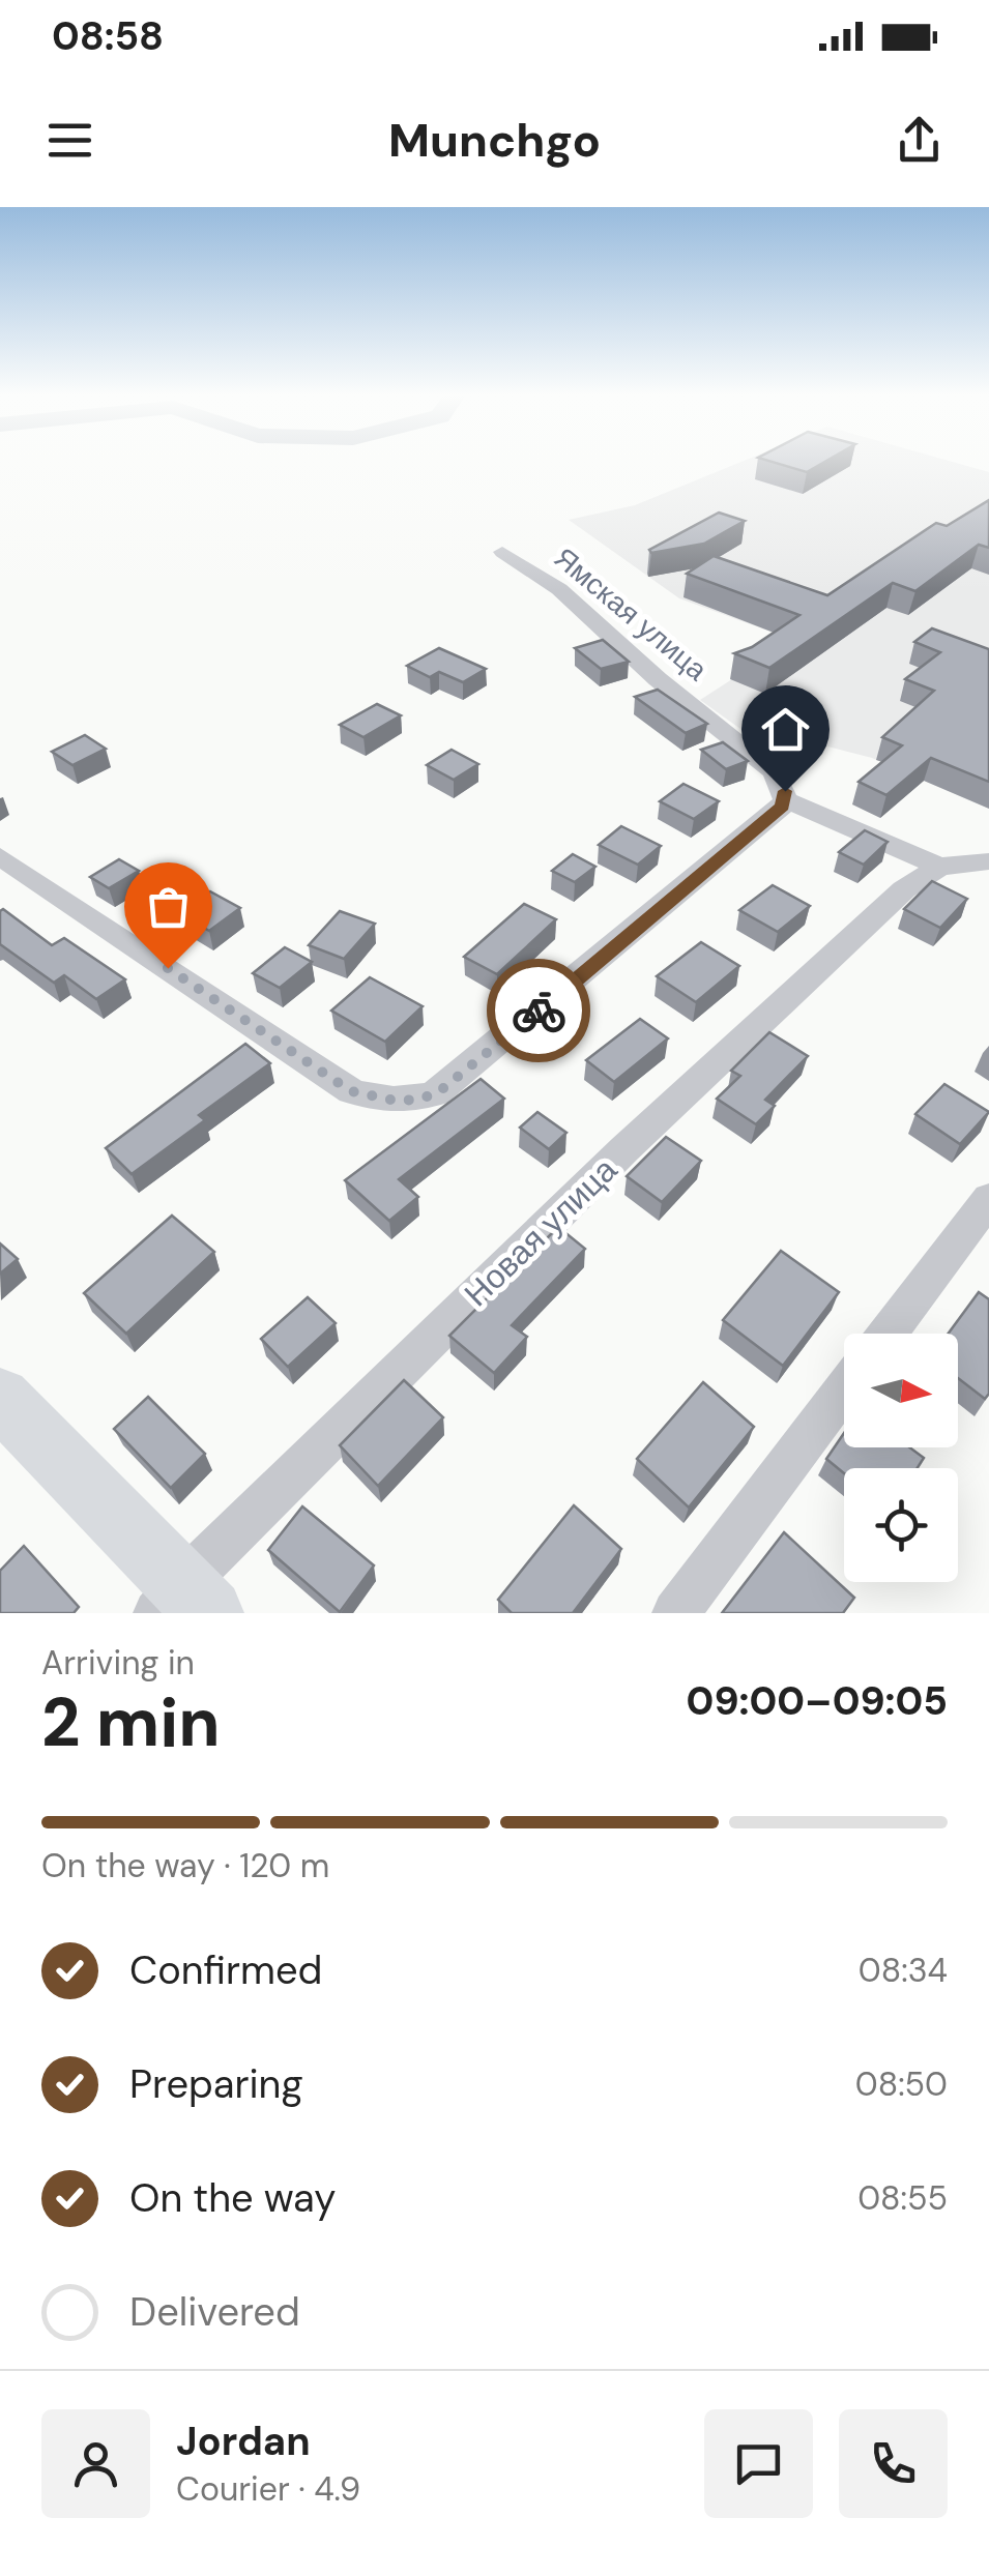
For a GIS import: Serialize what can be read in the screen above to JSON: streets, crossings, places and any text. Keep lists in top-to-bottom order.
{
  "streets": {
    "street": ["Ямская улица", "Новая улица"]
  },
  "north": "right",
  "page": {
    "status": "08:58",
    "header": "Munchgo",
    "heading": ["2 min", "Arriving in", "09:00–09:05"],
    "panel": ["Jordan", "Courier · 4.9"],
    "bar": "On the way · 120 m",
    "list": [
      ["Confirmed", "08:34"],
      ["Preparing", "08:50"],
      ["On the way", "08:55"],
      "Delivered"
    ]
  }
}
